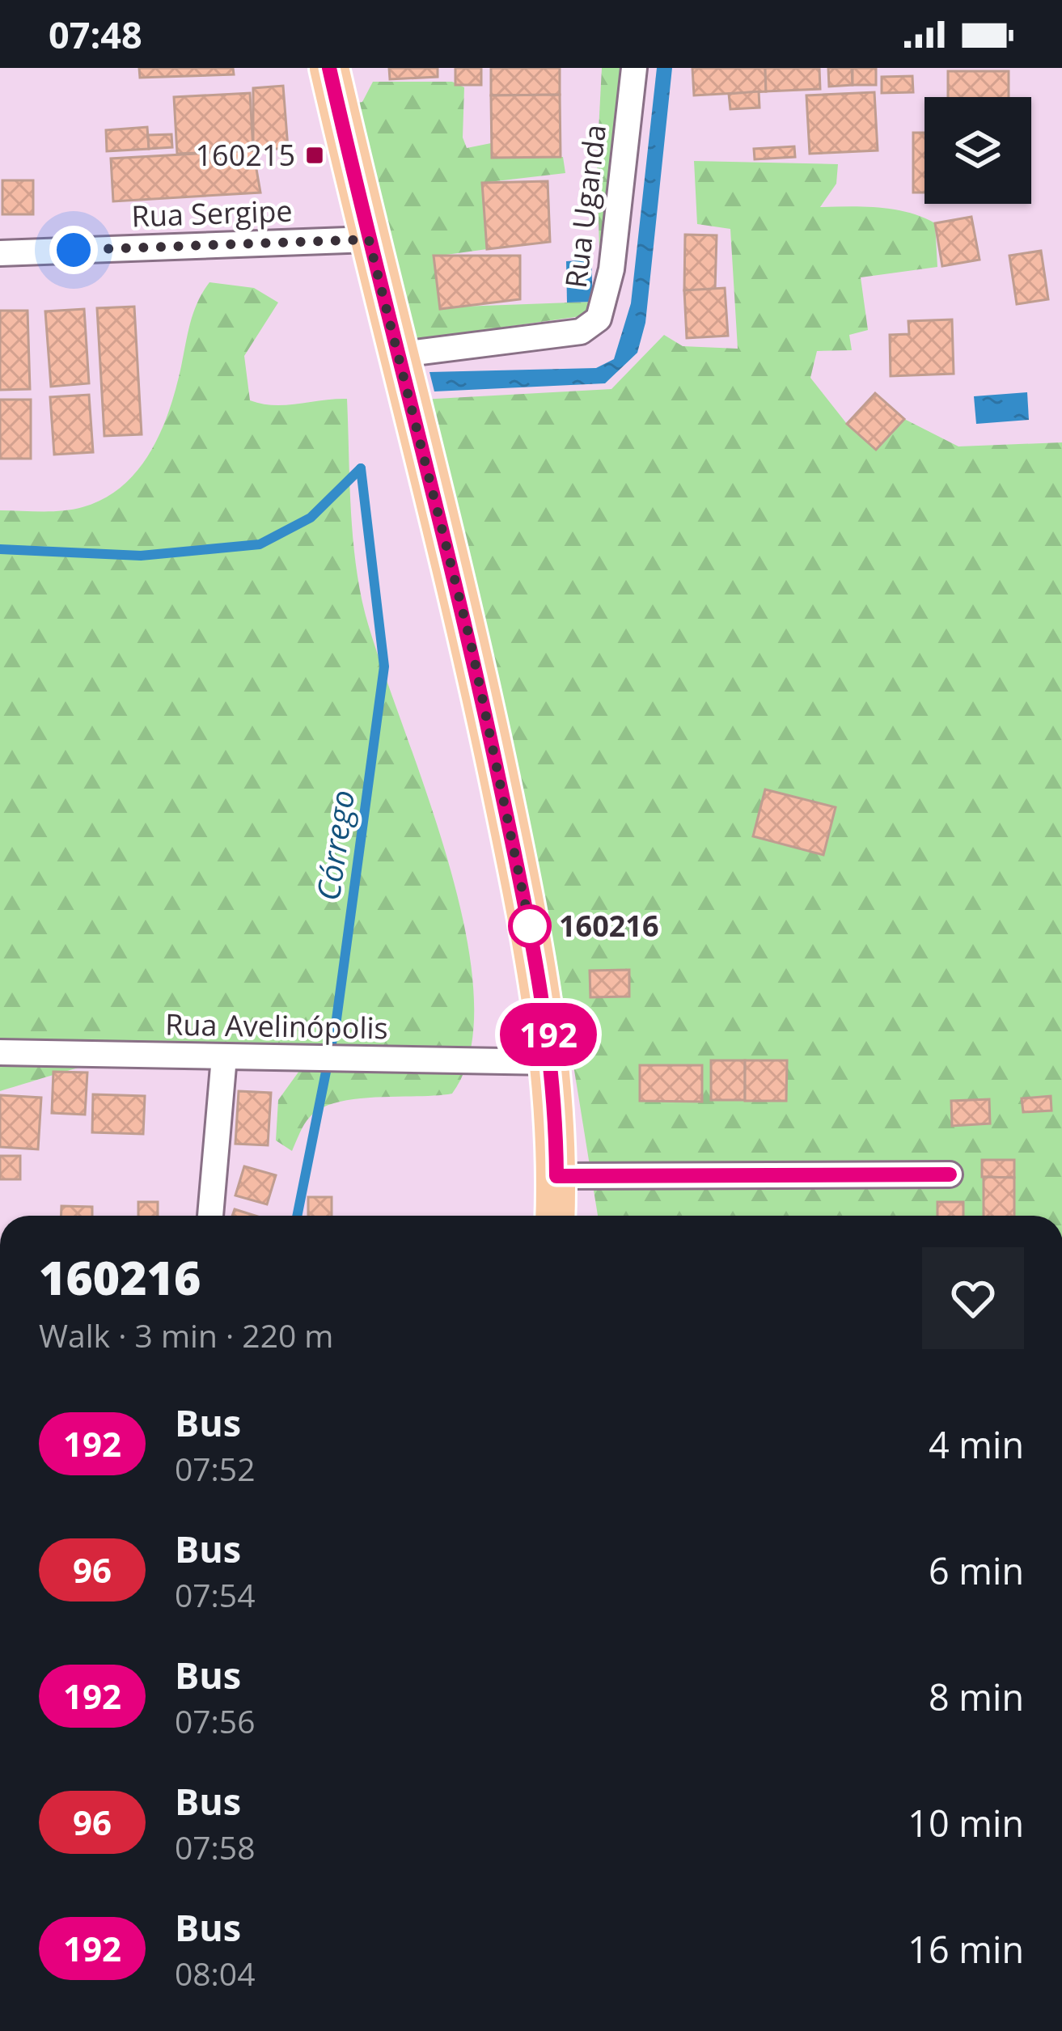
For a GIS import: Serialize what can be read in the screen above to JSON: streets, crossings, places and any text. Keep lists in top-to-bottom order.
{
  "streets": {
    "street": ["Rua Uganda", "Rua Sergipe", "Rua Avelinópolis"]
  },
  "water": ["Córrego"],
  "places": {
    "transit": ["160215"],
    "other": ["160216"]
  },
  "lines": ["bus line 192"],
  "page": {
    "status": "07:48",
    "on_map": "192",
    "heading": ["160216", "Walk · 3 min · 220 m"],
    "list": [
      {
        "mark": "192",
        "name": "Bus",
        "note": "07:52",
        "value": "4 min"
      },
      {
        "mark": "96",
        "name": "Bus",
        "note": "07:54",
        "value": "6 min"
      },
      {
        "mark": "192",
        "name": "Bus",
        "note": "07:56",
        "value": "8 min"
      },
      {
        "mark": "96",
        "name": "Bus",
        "note": "07:58",
        "value": "10 min"
      },
      {
        "mark": "192",
        "name": "Bus",
        "note": "08:04",
        "value": "16 min"
      }
    ]
  }
}
